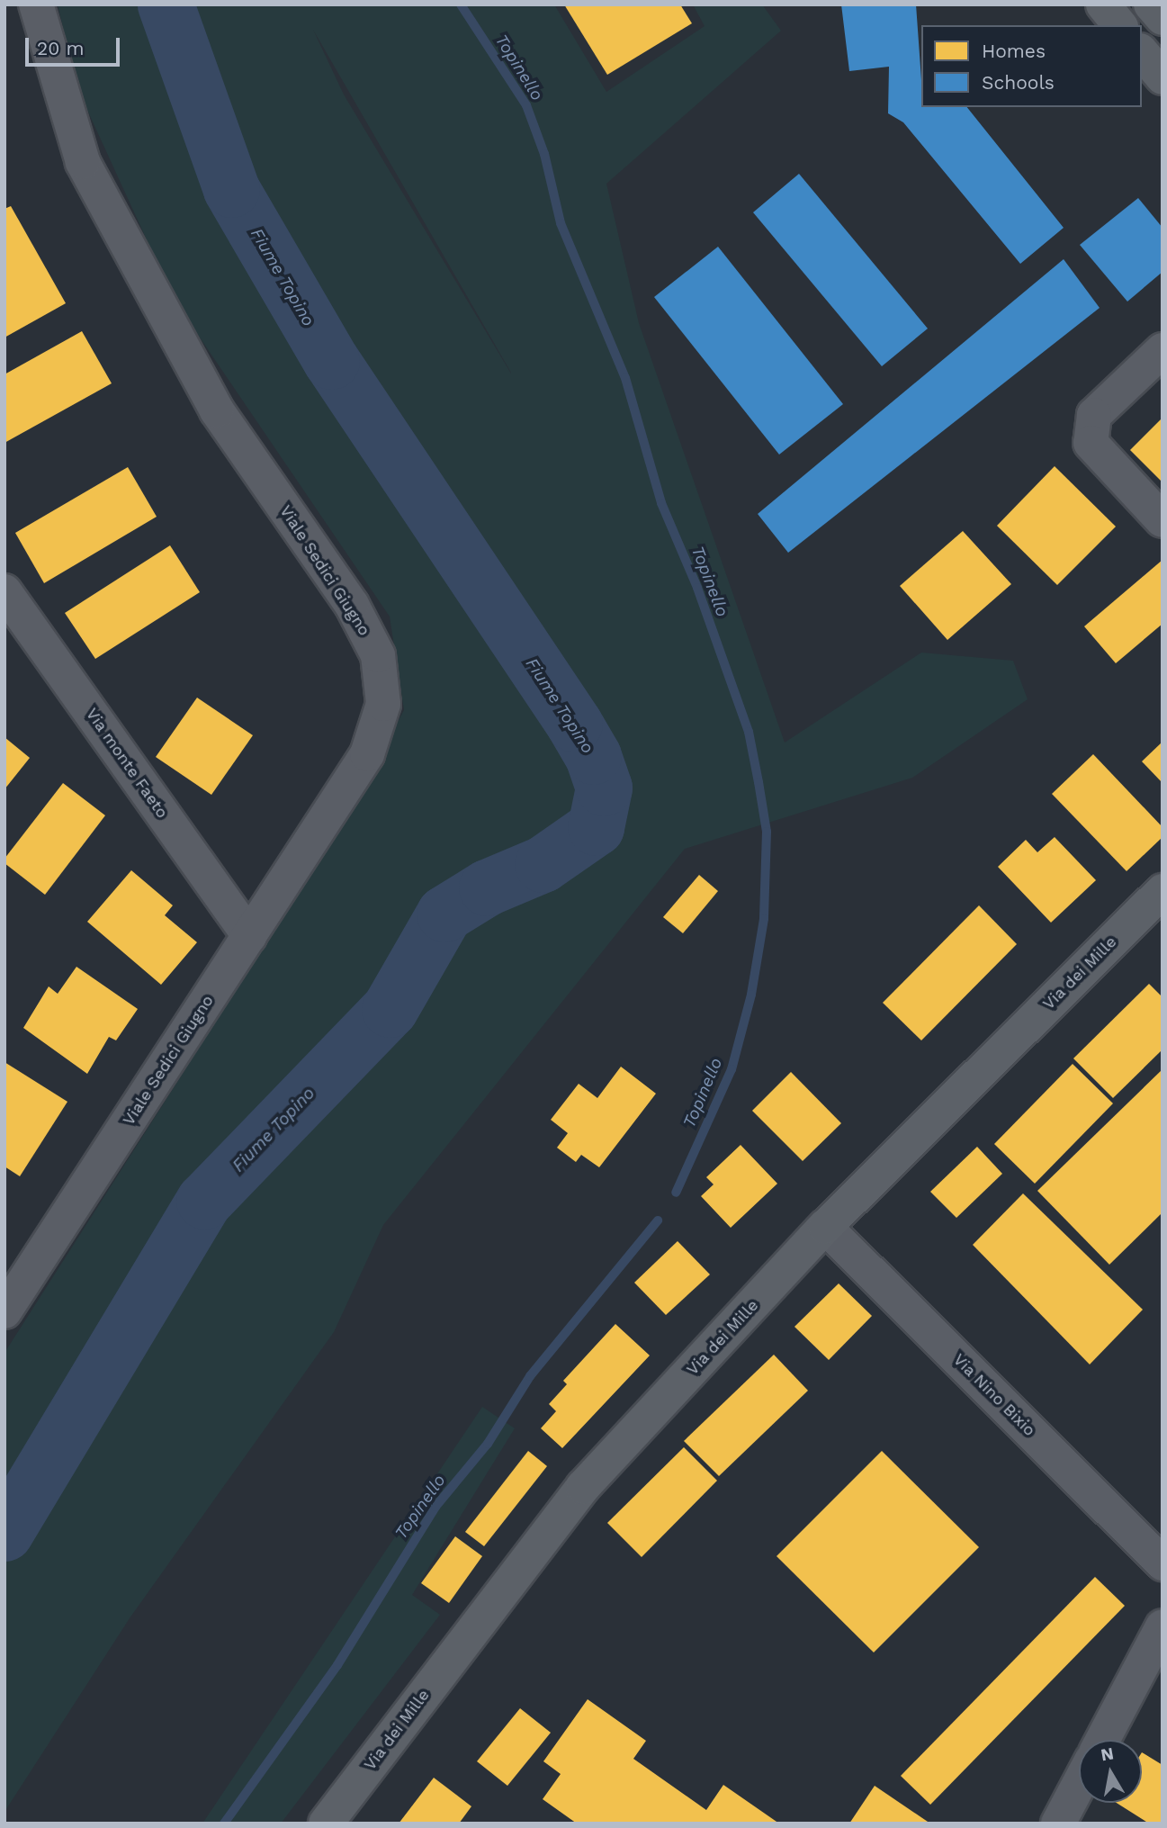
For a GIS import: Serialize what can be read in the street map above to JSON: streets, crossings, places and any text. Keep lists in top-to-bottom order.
{
  "streets": {
    "main road": ["Via dei Mille"],
    "street": ["Viale Sedici Giugno", "Via monte Faeto", "Via Nino Bixio"]
  },
  "crossings": [
    ["Viale Sedici Giugno", "Via monte Faeto"],
    ["Via dei Mille", "Via Nino Bixio"]
  ],
  "water": ["Topinello", "Fiume Topino"],
  "legend": ["Homes", "Schools"],
  "scale_bar": "20 m",
  "north": "top"
}
